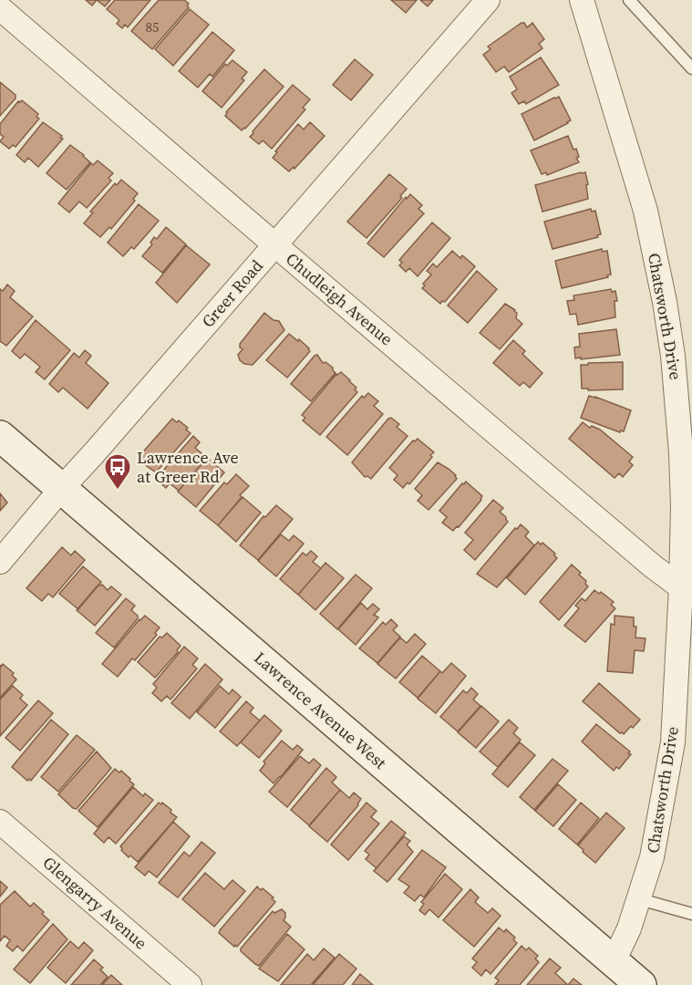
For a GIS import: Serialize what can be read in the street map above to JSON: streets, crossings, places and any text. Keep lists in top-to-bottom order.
{
  "streets": {
    "main road": ["Lawrence Avenue West"],
    "street": [
      "Greer Road",
      "Chudleigh Avenue",
      "Chatsworth Drive",
      "Glengarry Avenue"
    ]
  },
  "crossings": [
    ["Greer Road", "Chudleigh Avenue"],
    ["Greer Road", "Lawrence Avenue West"],
    ["Chudleigh Avenue", "Chatsworth Drive"],
    ["Chatsworth Drive", "Lawrence Avenue West"]
  ],
  "places": {
    "bus stop": ["Lawrence Ave at Greer Rd"]
  },
  "house_numbers": ["85"]
}
